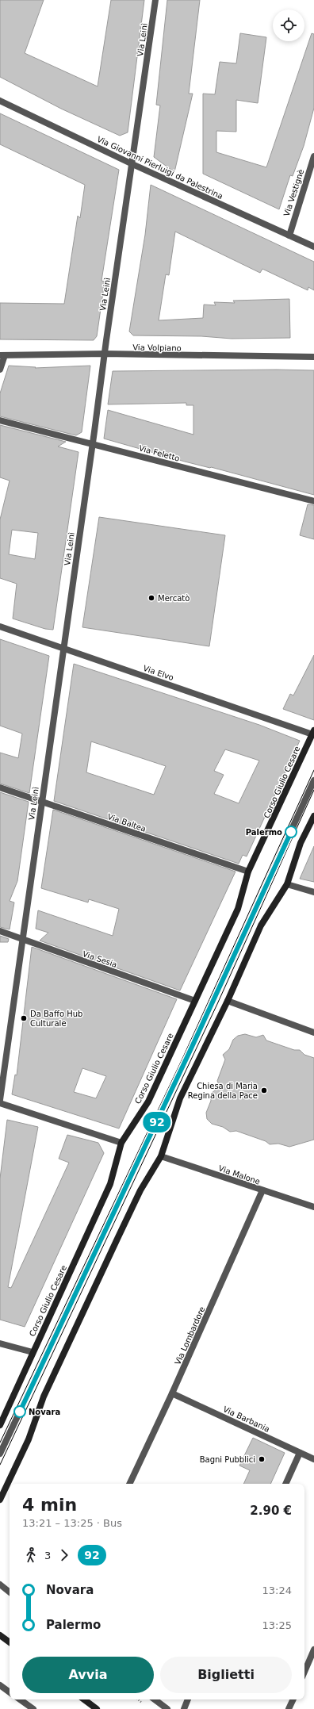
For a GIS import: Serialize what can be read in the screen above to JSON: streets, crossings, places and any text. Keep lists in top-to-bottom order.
{
  "streets": {
    "main road": ["Corso Giulio Cesare"],
    "street": [
      "Via Leinì",
      "Via Giovanni Pierluigi da Palestrina",
      "Via Vestignè",
      "Via Volpiano",
      "Via Feletto",
      "Via Elvo",
      "Via Baltea",
      "Via Sesia",
      "Via Malone",
      "Via Lombardore",
      "Via Barbania"
    ]
  },
  "crossings": [
    ["Via Leinì", "Via Giovanni Pierluigi da Palestrina"],
    ["Via Leinì", "Via Volpiano"],
    ["Via Leinì", "Via Feletto"],
    ["Via Leinì", "Via Elvo"],
    ["Via Leinì", "Via Baltea"],
    ["Via Leinì", "Via Sesia"],
    ["Via Giovanni Pierluigi da Palestrina", "Via Vestignè"],
    ["Via Elvo", "Corso Giulio Cesare"],
    ["Corso Giulio Cesare", "Via Baltea"],
    ["Corso Giulio Cesare", "Via Sesia"],
    ["Via Malone", "Via Lombardore"],
    ["Via Lombardore", "Via Barbania"]
  ],
  "places": [
    "Mercatò",
    "Palermo",
    "Da Baffo Hub Culturale",
    "Chiesa di Maria Regina della Pace",
    "Novara",
    "Bagni Pubblici"
  ],
  "lines": ["bus line 92"],
  "page": {
    "on_map": "92",
    "heading": ["4 min", "13:21 – 13:25 · Bus", "2.90 €"],
    "legs": ["3", "92"],
    "list": [
      {
        "name": "Novara",
        "value": "13:24"
      },
      {
        "name": "Palermo",
        "value": "13:25"
      }
    ],
    "buttons": ["Avvia", "Biglietti"]
  }
}
